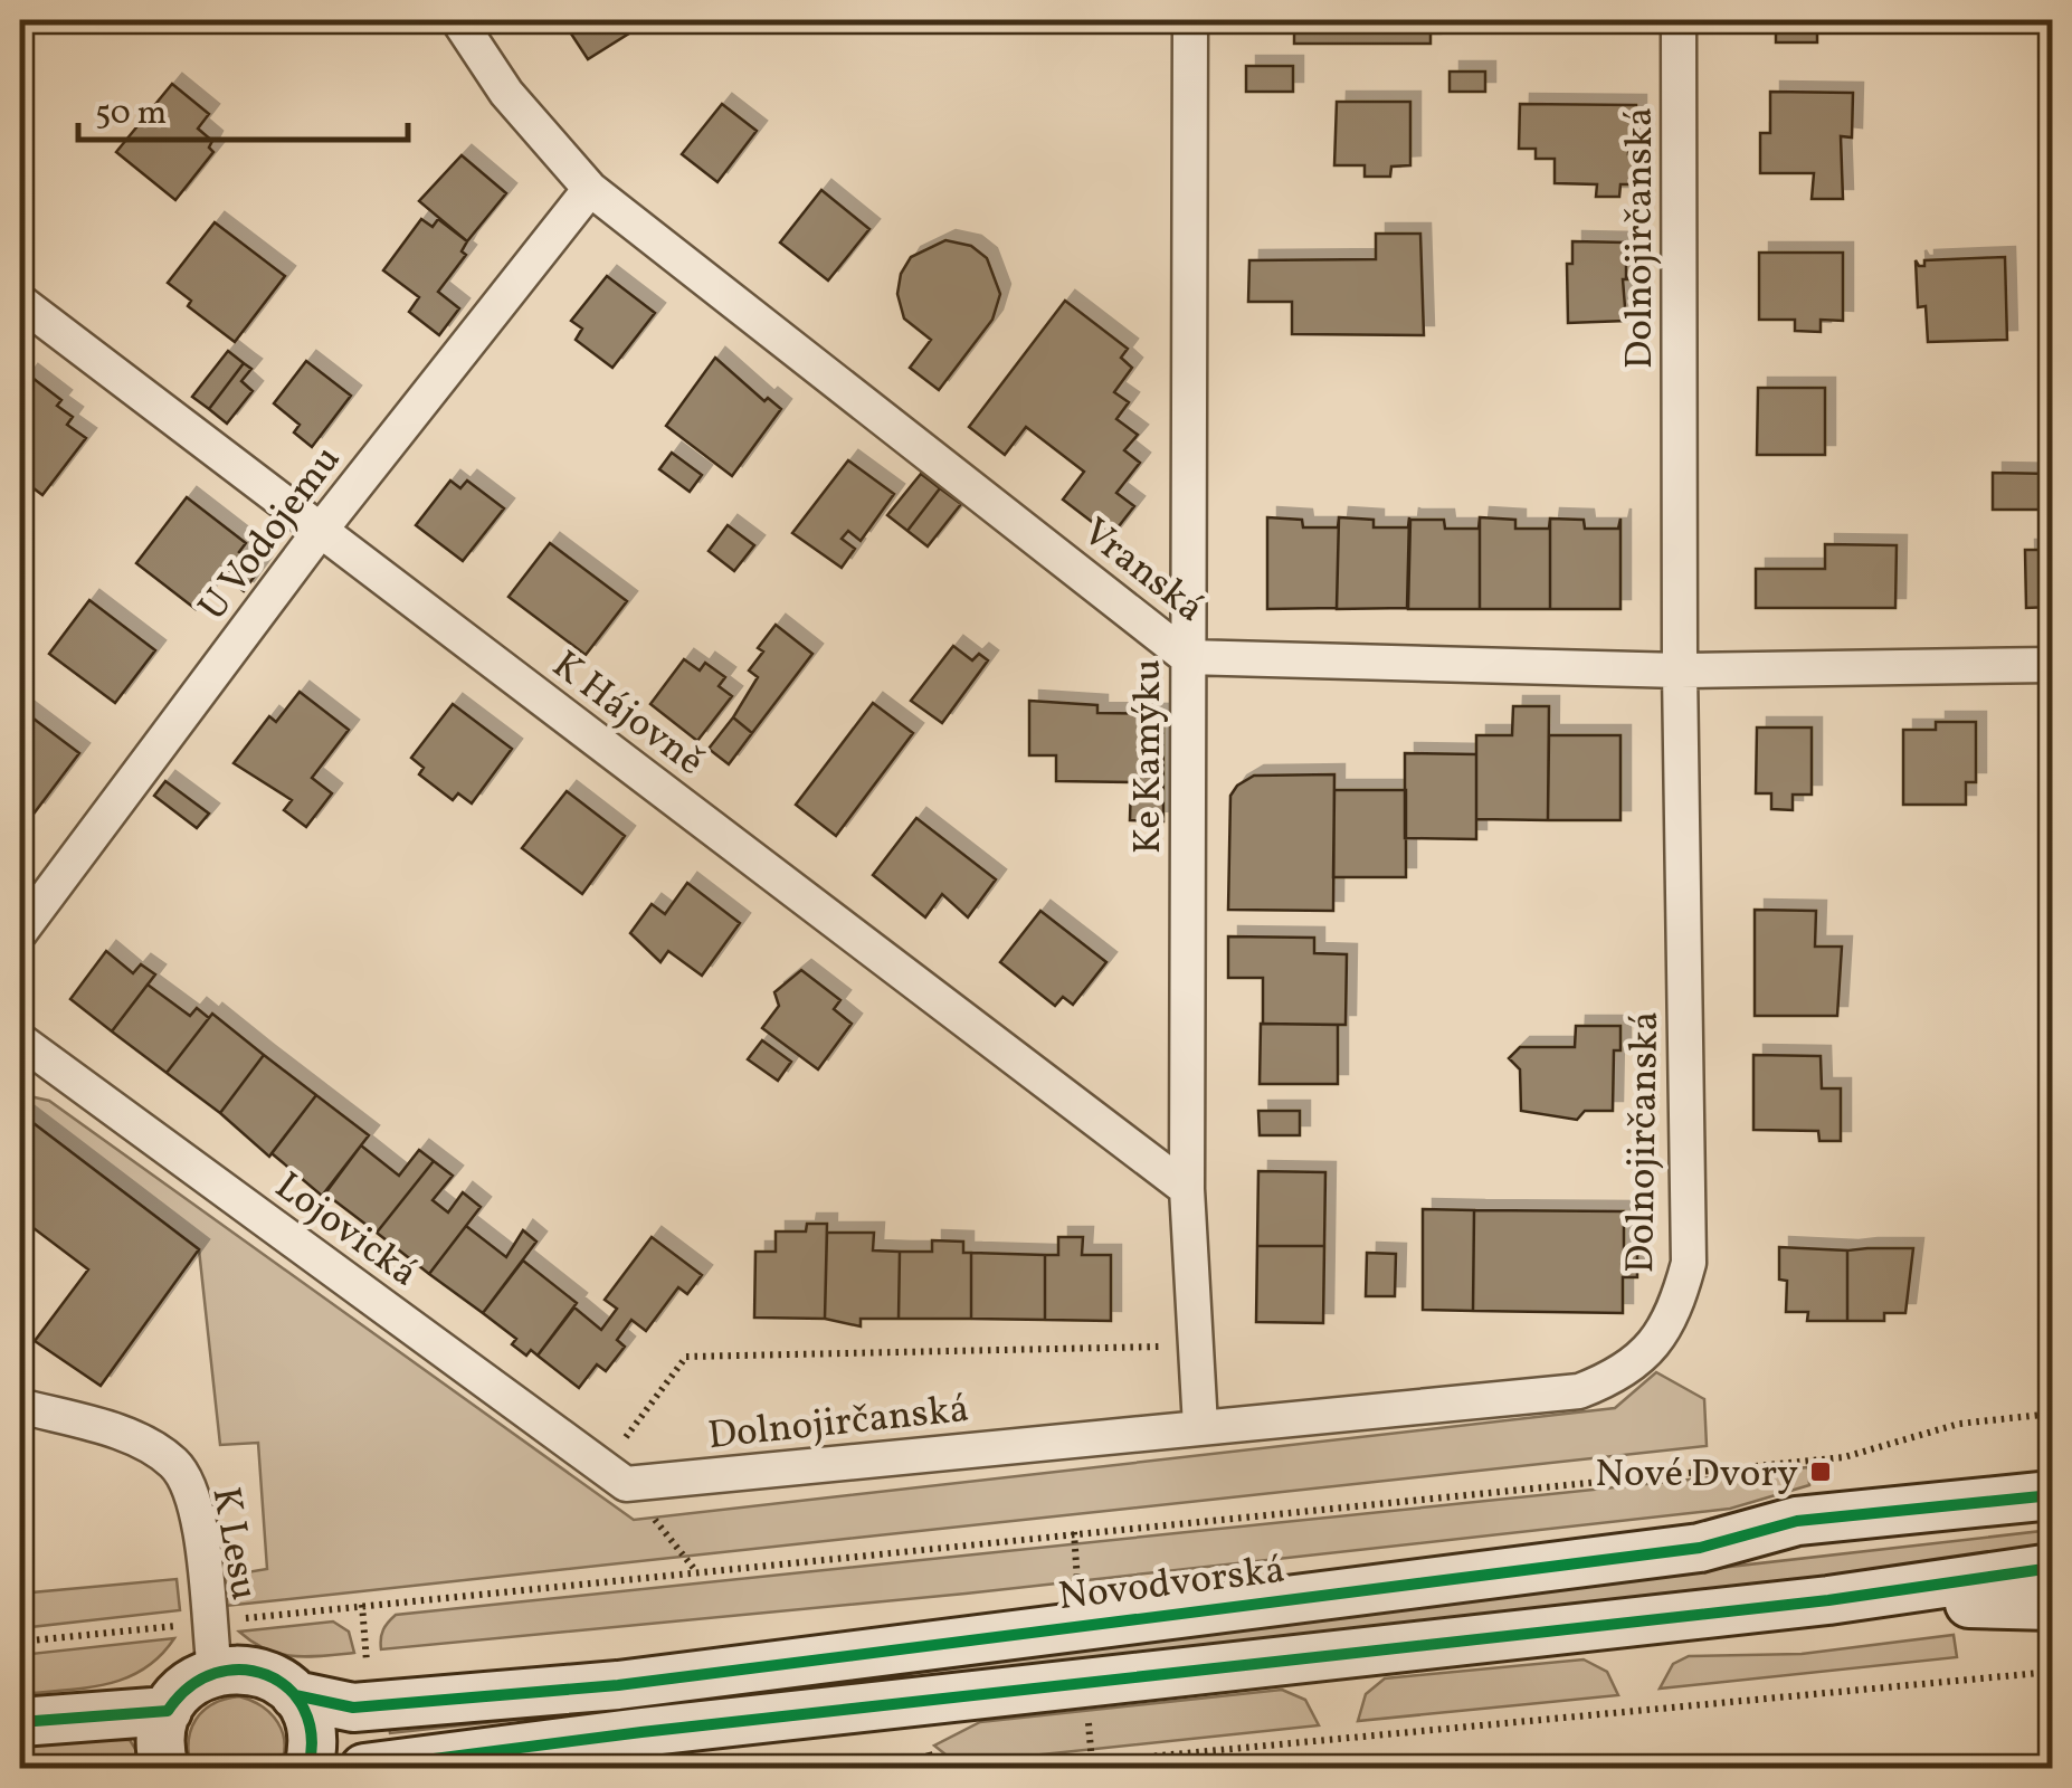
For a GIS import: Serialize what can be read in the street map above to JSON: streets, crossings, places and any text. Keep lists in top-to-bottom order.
{
  "streets": {
    "main road": ["Novodvorská"],
    "street": [
      "Dolnojirčanská",
      "U Vodojemu",
      "Vranská",
      "K Hájovně",
      "Ke Kamýku",
      "Lojovická",
      "K Lesu"
    ]
  },
  "crossings": [
    ["Dolnojirčanská", "Vranská"],
    ["Dolnojirčanská", "Ke Kamýku"],
    ["Dolnojirčanská", "Lojovická"],
    ["U Vodojemu", "Vranská"],
    ["U Vodojemu", "K Hájovně"],
    ["Vranská", "Ke Kamýku"],
    ["K Hájovně", "Ke Kamýku"],
    ["K Lesu", "Novodvorská"]
  ],
  "places": {
    "transit": ["Nové Dvory"]
  },
  "scale_bar": "50 m"
}
